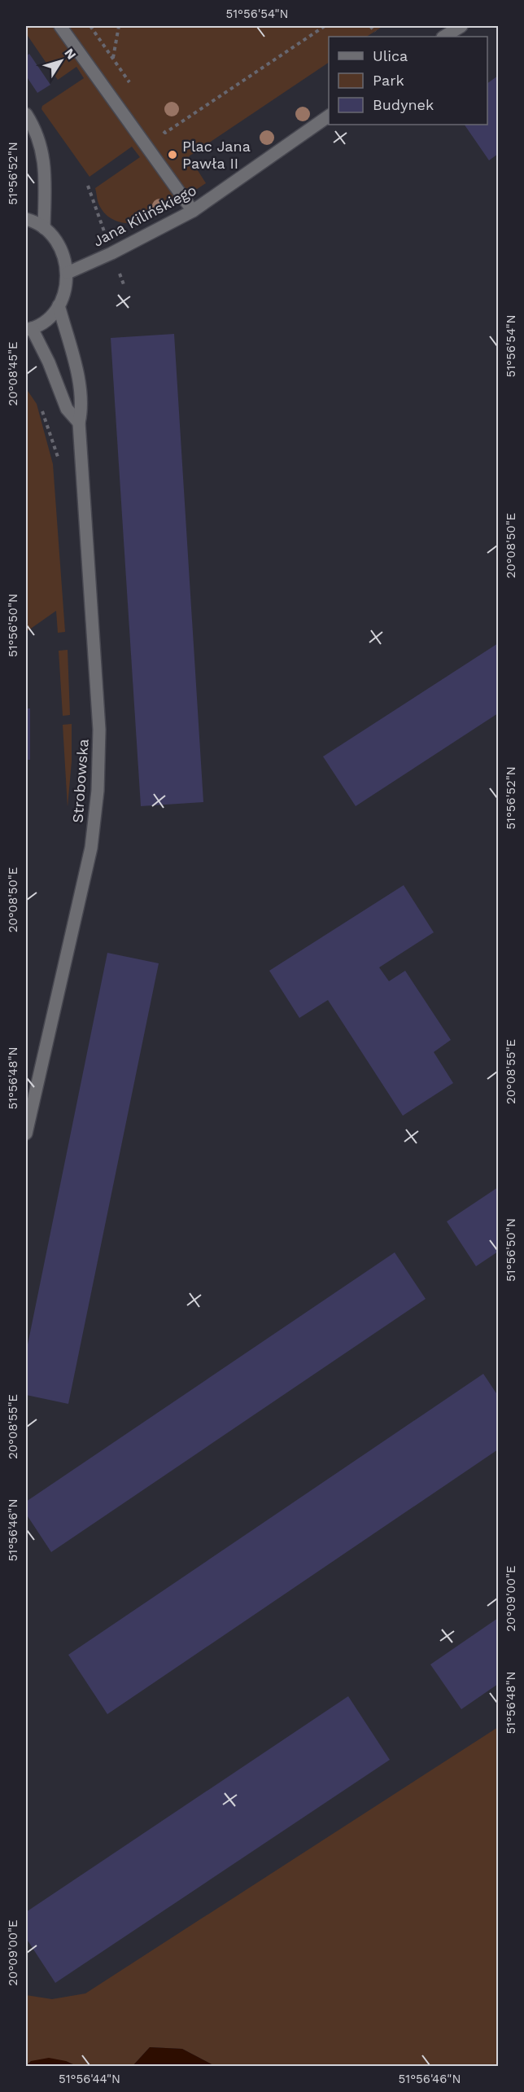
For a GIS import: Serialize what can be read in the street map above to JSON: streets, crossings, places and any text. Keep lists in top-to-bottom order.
{
  "streets": {
    "street": ["Jana Kilińskiego", "Strobowska"]
  },
  "places": ["Plac Jana Pawła II"],
  "legend": ["Ulica", "Park", "Budynek"],
  "north": "top right",
  "coordinates": [
    "51°56'54\"N",
    "51°56'52\"N",
    "20°08'45\"E",
    "20°08'50\"E",
    "51°56'50\"N",
    "20°08'55\"E",
    "51°56'48\"N",
    "51°56'46\"N",
    "20°09'00\"E",
    "51°56'44\"N"
  ]
}
